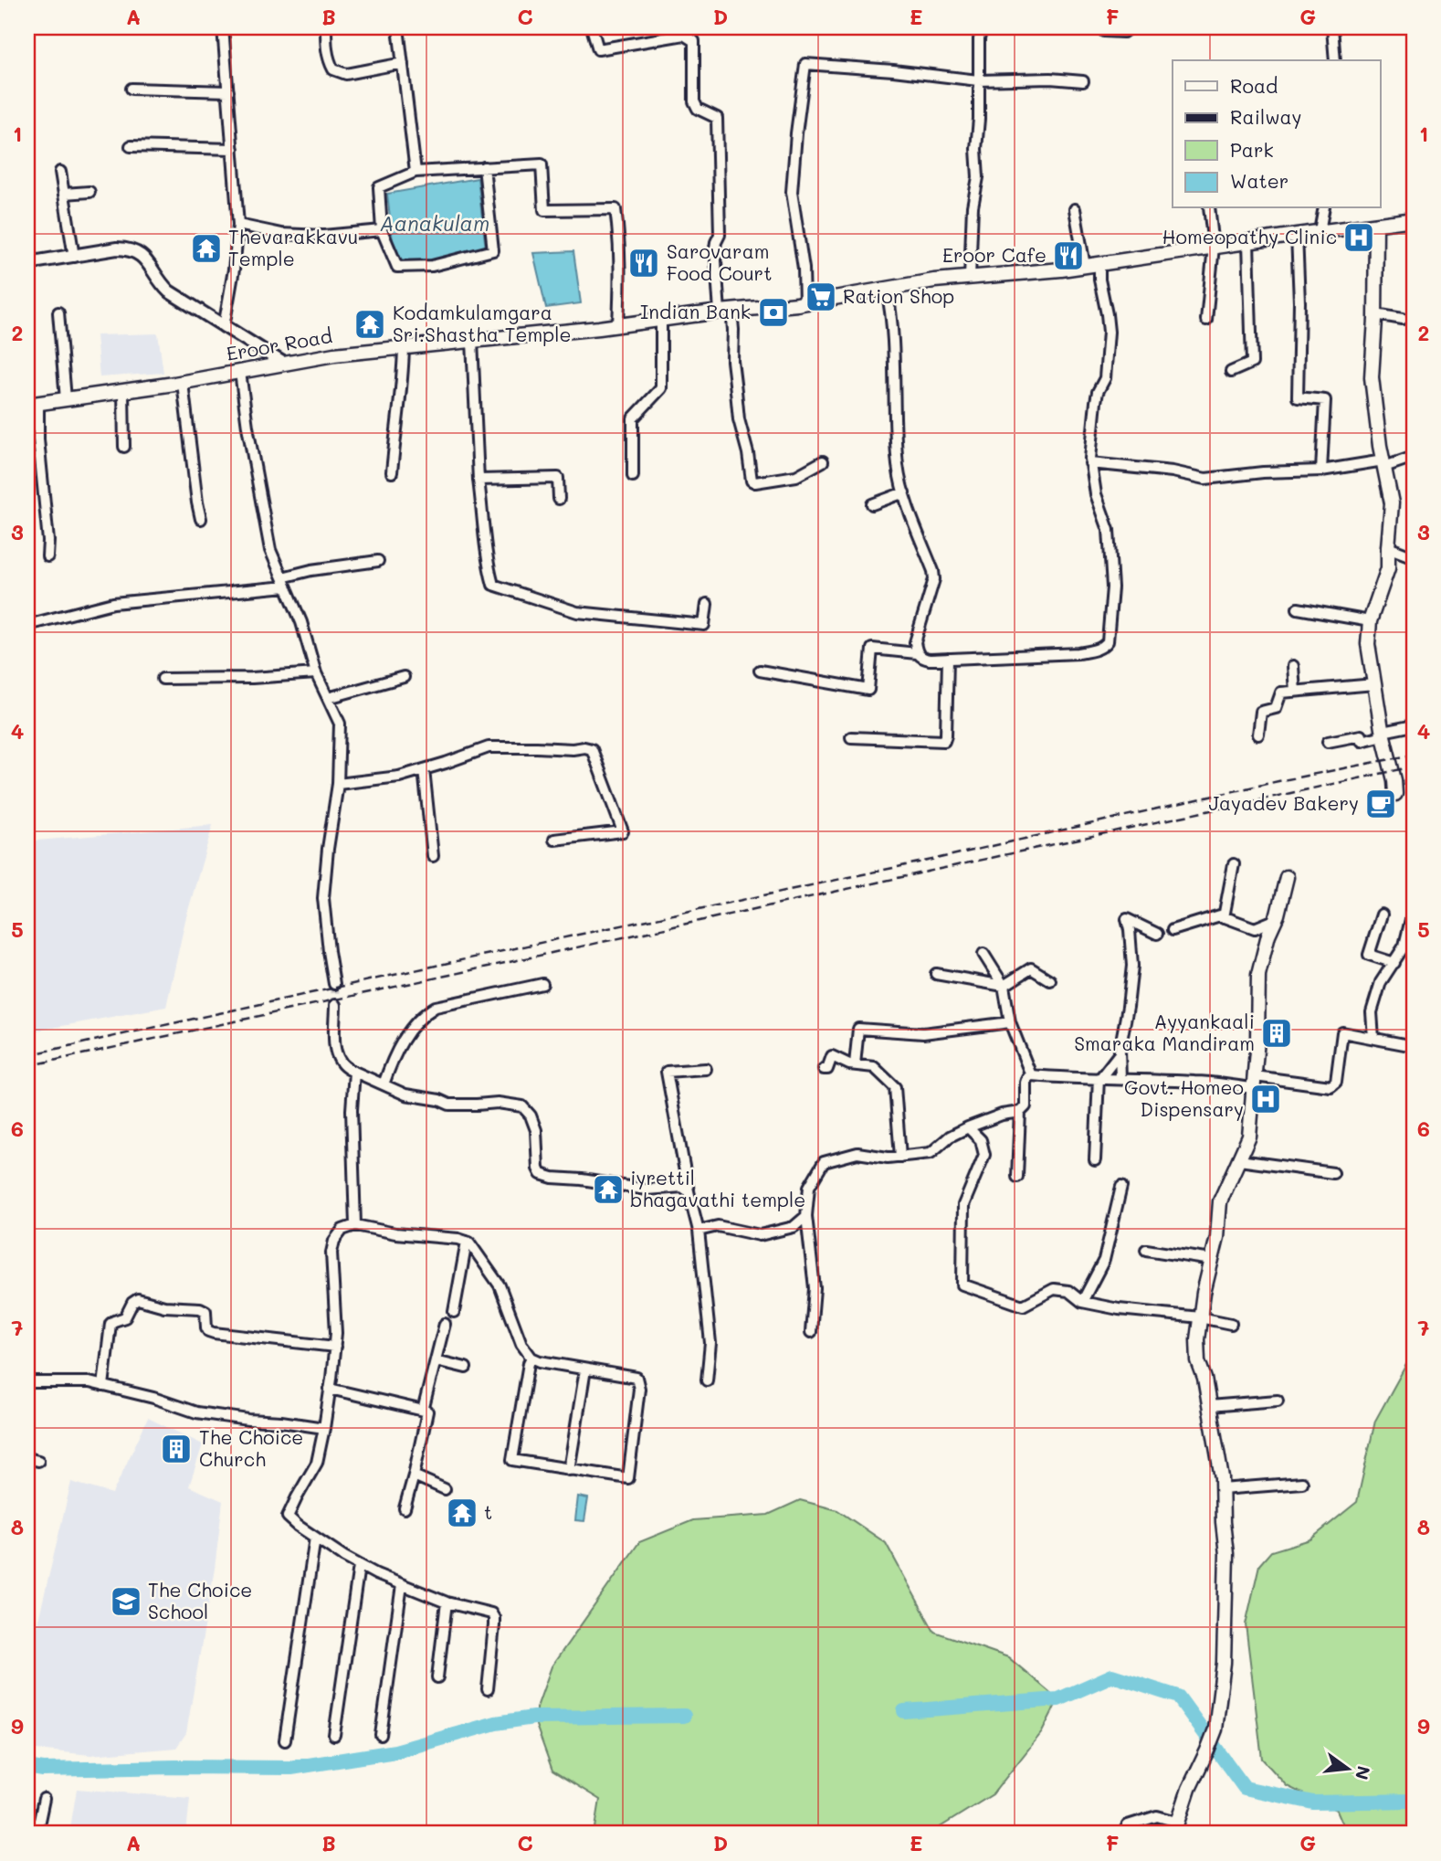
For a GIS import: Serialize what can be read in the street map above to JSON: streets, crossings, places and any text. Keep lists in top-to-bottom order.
{
  "streets": {
    "main road": ["Eroor Road"]
  },
  "water": ["Aanakulam"],
  "places": {
    "hospital": ["Homeopathy Clinic", "Govt. Homeo Dispensary"],
    "temple": [
      "Thevarakkavu Temple",
      "Kodamkulamgara Sri.Shastha Temple",
      "iyrettil bhagavathi temple",
      "t"
    ],
    "restaurant": ["Eroor Cafe", "Sarovaram Food Court"],
    "supermarket": ["Ration Shop"],
    "bank": ["Indian Bank"],
    "cafe": ["Jayadev Bakery"],
    "building": ["Ayyankaali Smaraka Mandiram", "The Choice Church"],
    "school or university": ["The Choice School"]
  },
  "legend": [
    "Road",
    "Railway",
    "Park",
    "Water"
  ],
  "north": "right",
  "grid": {
    "columns": [
      "A",
      "B",
      "C",
      "D",
      "E",
      "F",
      "G"
    ],
    "rows": [
      "1",
      "2",
      "3",
      "4",
      "5",
      "6",
      "7",
      "8",
      "9"
    ]
  }
}
